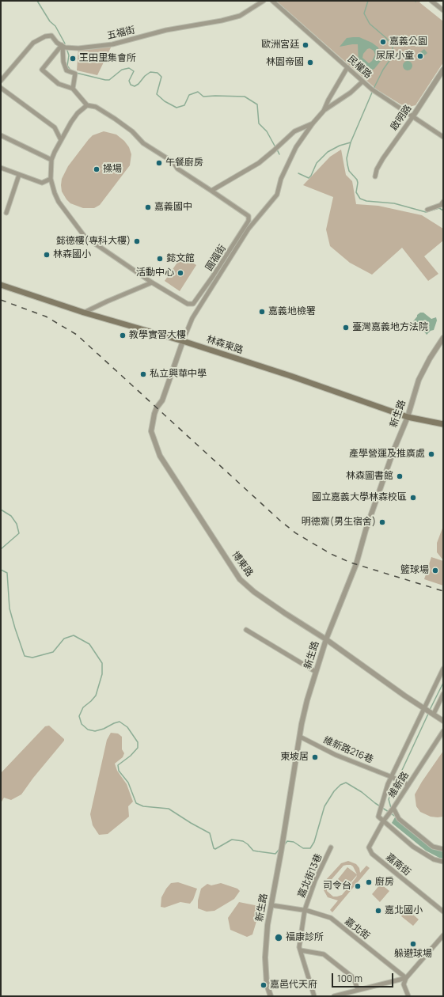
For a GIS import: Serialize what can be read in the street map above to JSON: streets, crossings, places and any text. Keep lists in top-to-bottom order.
{
  "streets": {
    "main road": ["林森東路"],
    "street": [
      "五福街",
      "民權路",
      "啟明路",
      "圓福街",
      "新生路",
      "博東路",
      "維新路216巷",
      "維新路",
      "嘉南街",
      "嘉北街13巷",
      "嘉北街"
    ]
  },
  "crossings": [
    ["民權路", "啟明路"],
    ["民權路", "圓福街"],
    ["圓福街", "林森東路"],
    ["圓福街", "博東路"],
    ["林森東路", "新生路"],
    ["林森東路", "博東路"],
    ["新生路", "博東路"],
    ["新生路", "維新路216巷"],
    ["新生路", "嘉北街"],
    ["維新路216巷", "維新路"],
    ["嘉北街13巷", "嘉北街"]
  ],
  "places": [
    "嘉義公園",
    "歐洲宮廷",
    "尿尿小童",
    "王田里集會所",
    "林園帝國",
    "午餐廚房",
    "操場",
    "嘉義國中",
    "懿德樓(專科大樓)",
    "林森國小",
    "懿文館",
    "活動中心",
    "嘉義地檢署",
    "臺灣嘉義地方法院",
    "教學實習大樓",
    "私立興華中學",
    "產學營運及推廣處",
    "林森圖書館",
    "國立嘉義大學林森校區",
    "明德齋(男生宿舍)",
    "籃球場",
    "東坡居",
    "廚房",
    "司令台",
    "嘉北國小",
    "福康診所",
    "躲避球場",
    "嘉邑代天府"
  ],
  "scale_bar": "100 m"
}
